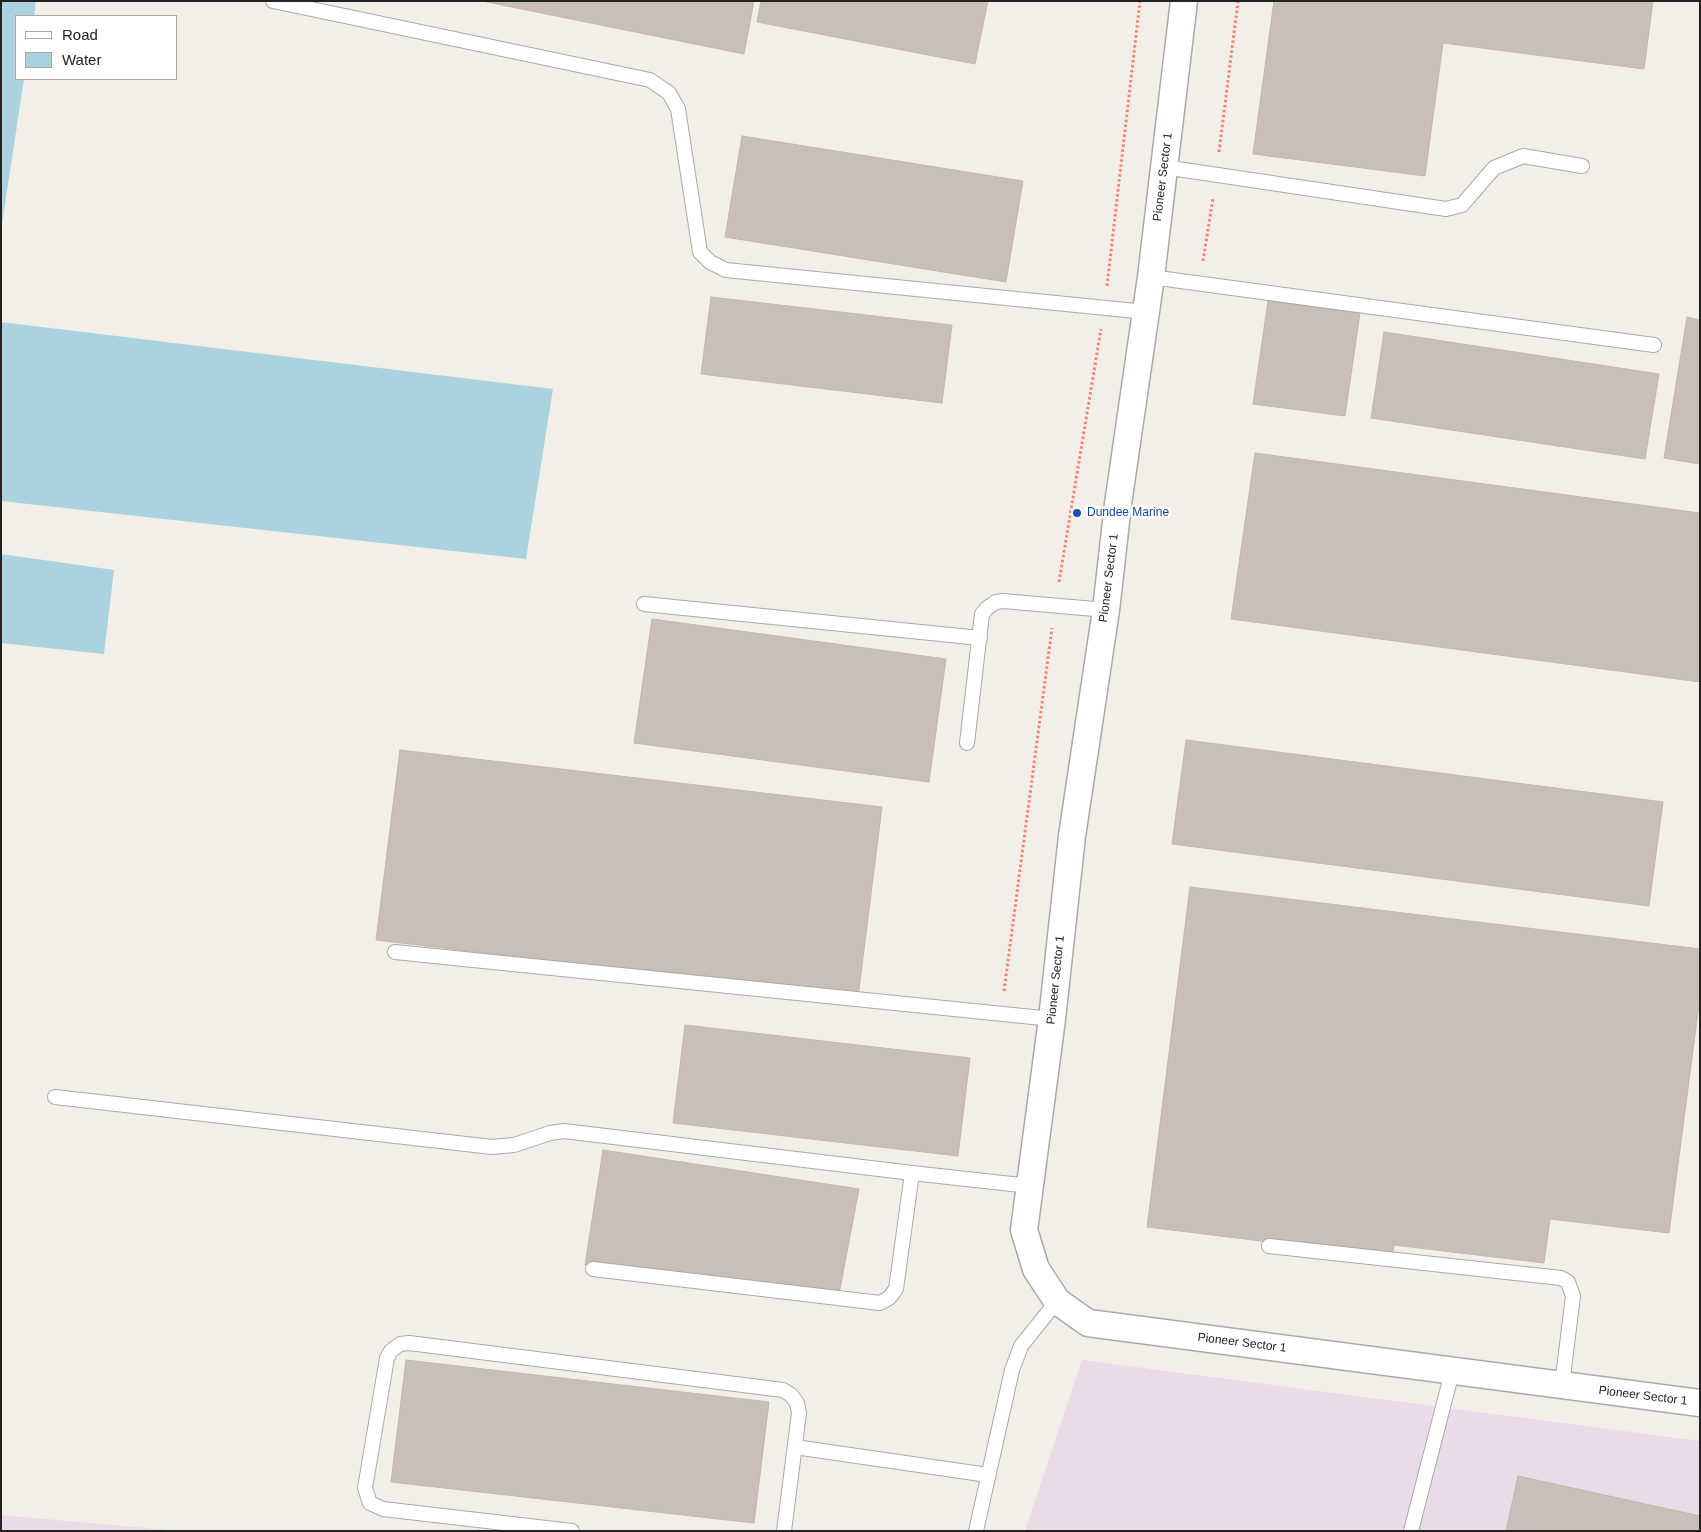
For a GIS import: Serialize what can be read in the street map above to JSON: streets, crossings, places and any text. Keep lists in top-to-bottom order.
{
  "streets": {
    "street": ["Pioneer Sector 1"]
  },
  "places": ["Dundee Marine"],
  "legend": ["Road", "Water"]
}
